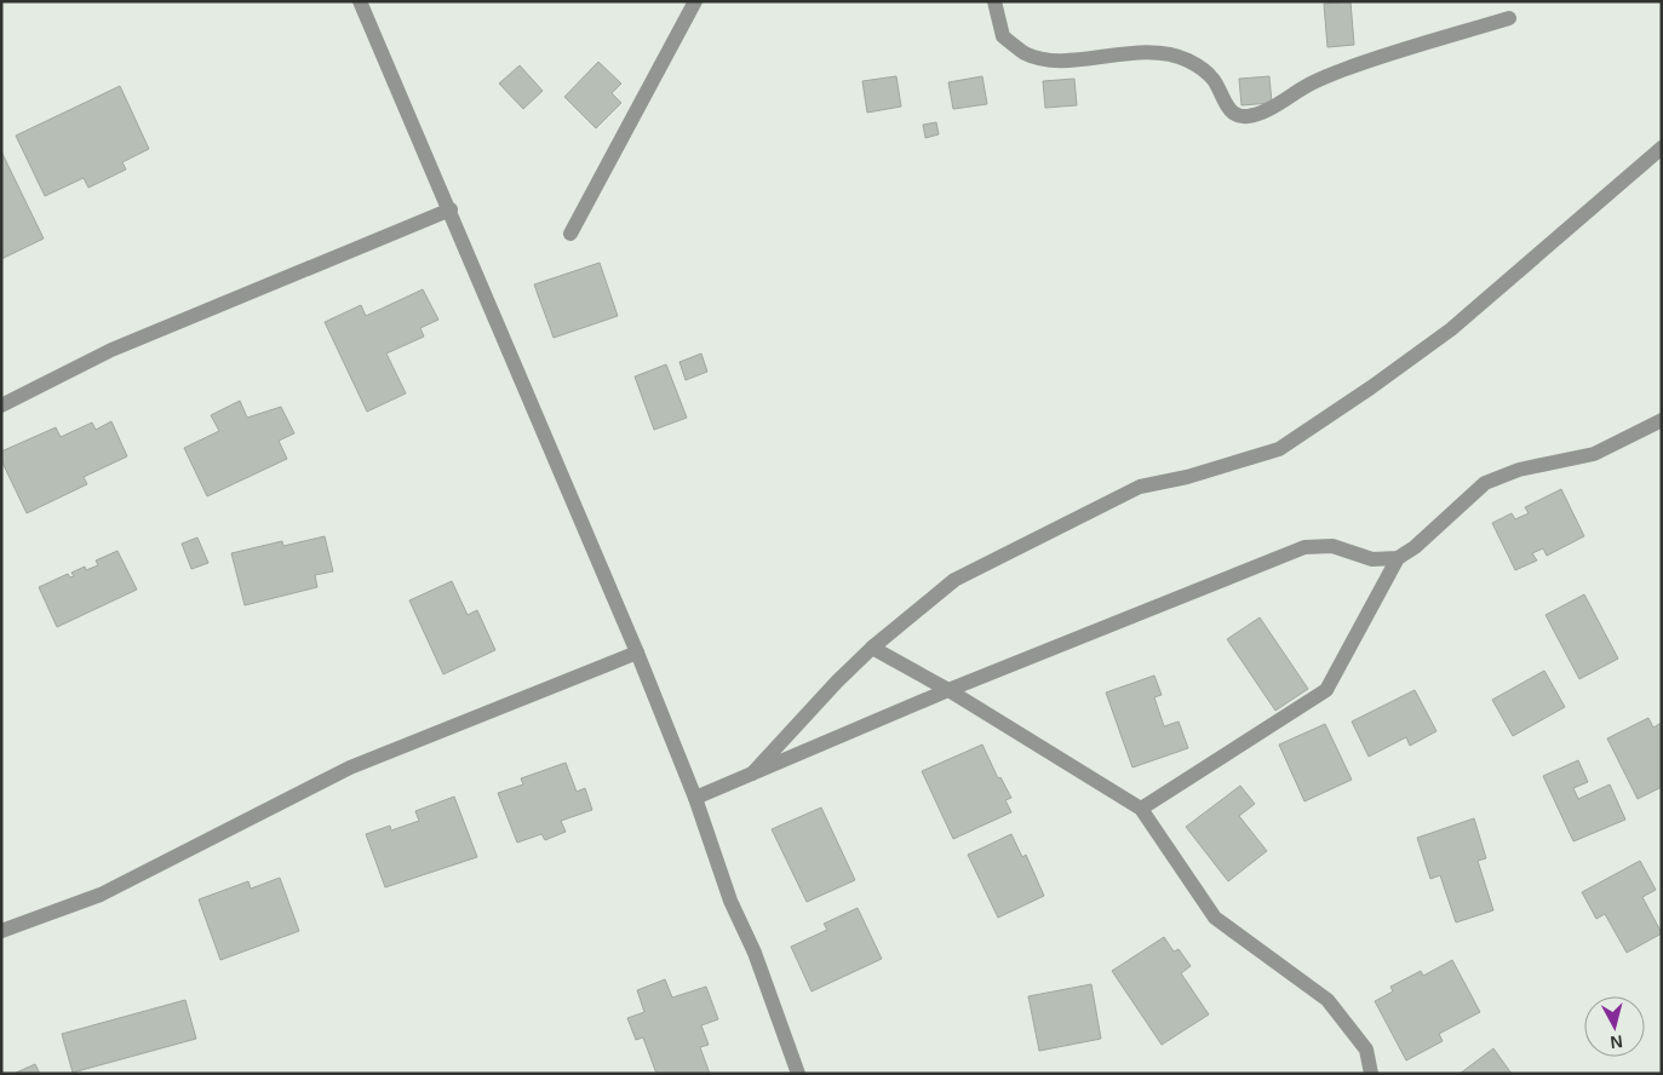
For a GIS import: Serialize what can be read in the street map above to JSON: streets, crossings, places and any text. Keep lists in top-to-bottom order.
{
  "north": "bottom"
}
